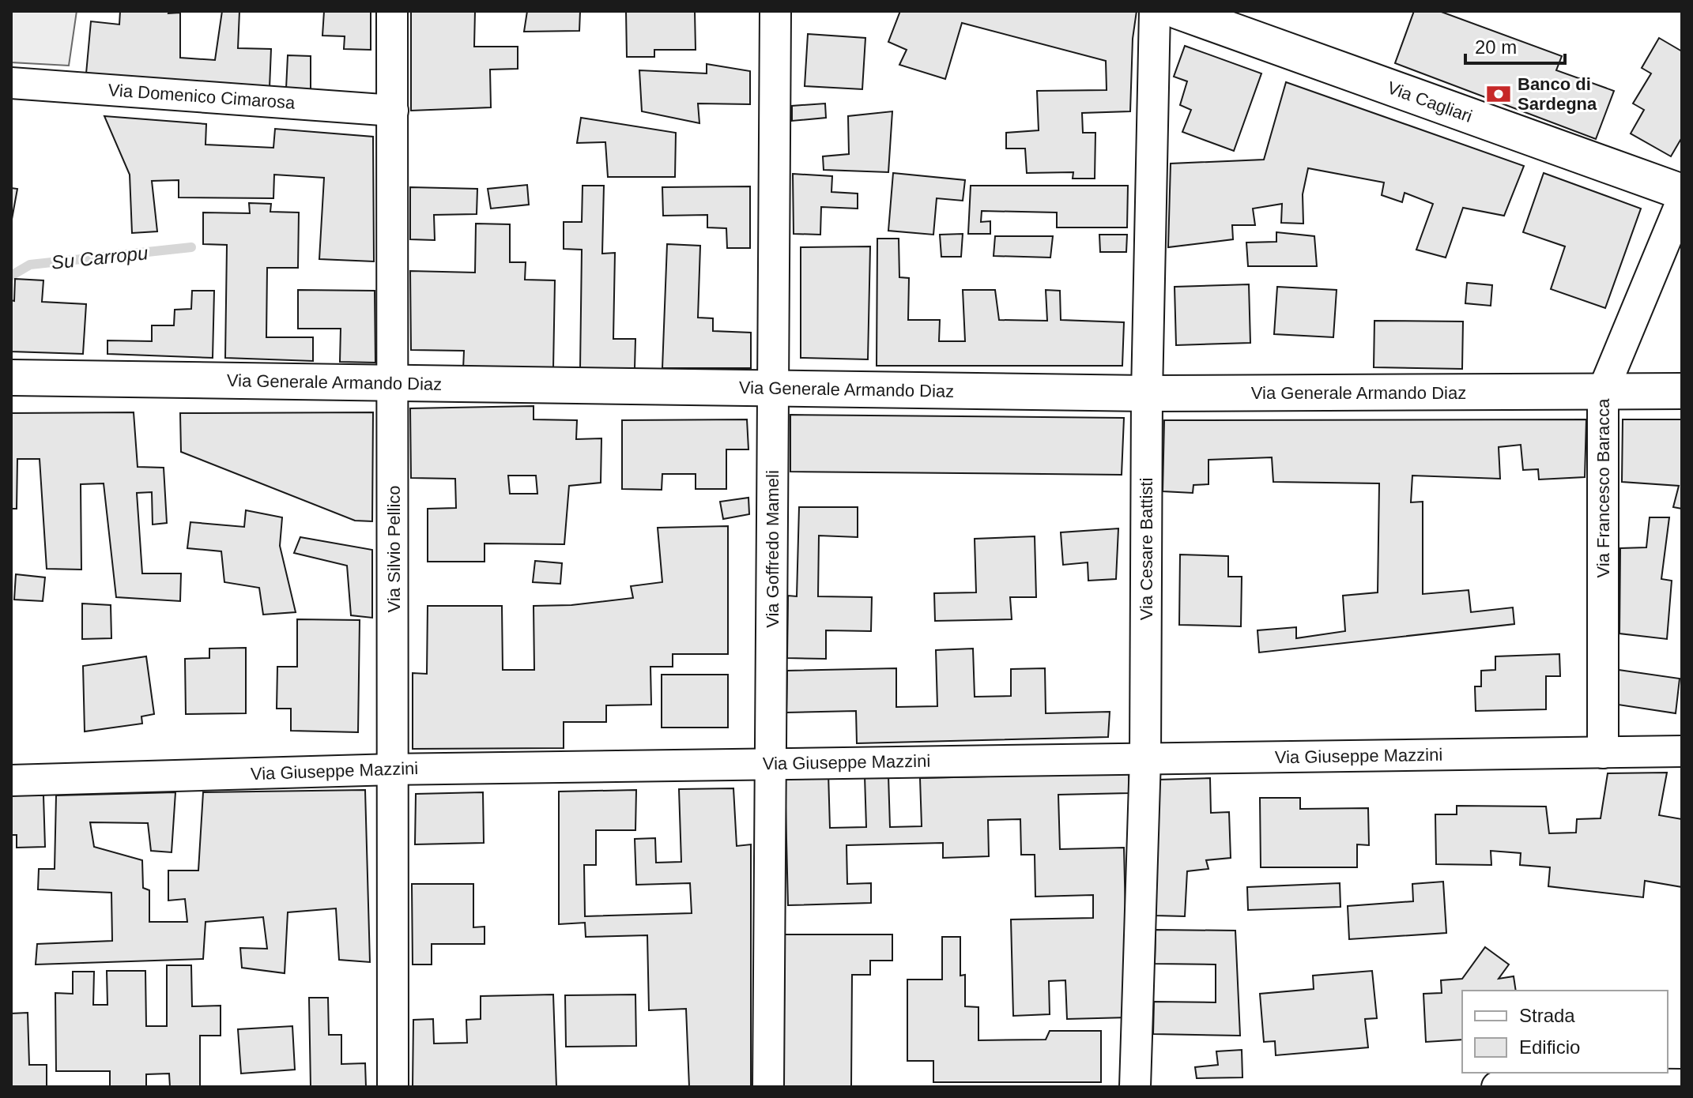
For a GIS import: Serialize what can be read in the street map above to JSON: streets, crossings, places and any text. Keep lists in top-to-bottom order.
{
  "streets": {
    "street": [
      "Via Domenico Cimarosa",
      "Via Cagliari",
      "Via Generale Armando Diaz",
      "Via Francesco Baracca",
      "Via Silvio Pellico",
      "Via Goffredo Mameli",
      "Via Cesare Battisti",
      "Via Giuseppe Mazzini"
    ]
  },
  "crossings": [
    ["Via Domenico Cimarosa", "Via Silvio Pellico"],
    ["Via Generale Armando Diaz", "Via Francesco Baracca"],
    ["Via Generale Armando Diaz", "Via Silvio Pellico"],
    ["Via Generale Armando Diaz", "Via Goffredo Mameli"],
    ["Via Generale Armando Diaz", "Via Cesare Battisti"],
    ["Via Francesco Baracca", "Via Giuseppe Mazzini"],
    ["Via Silvio Pellico", "Via Giuseppe Mazzini"],
    ["Via Goffredo Mameli", "Via Giuseppe Mazzini"],
    ["Via Cesare Battisti", "Via Giuseppe Mazzini"]
  ],
  "water": ["Su Carropu"],
  "places": {
    "bank": ["Banco di Sardegna"]
  },
  "legend": ["Strada", "Edificio"],
  "scale_bar": "20 m"
}
